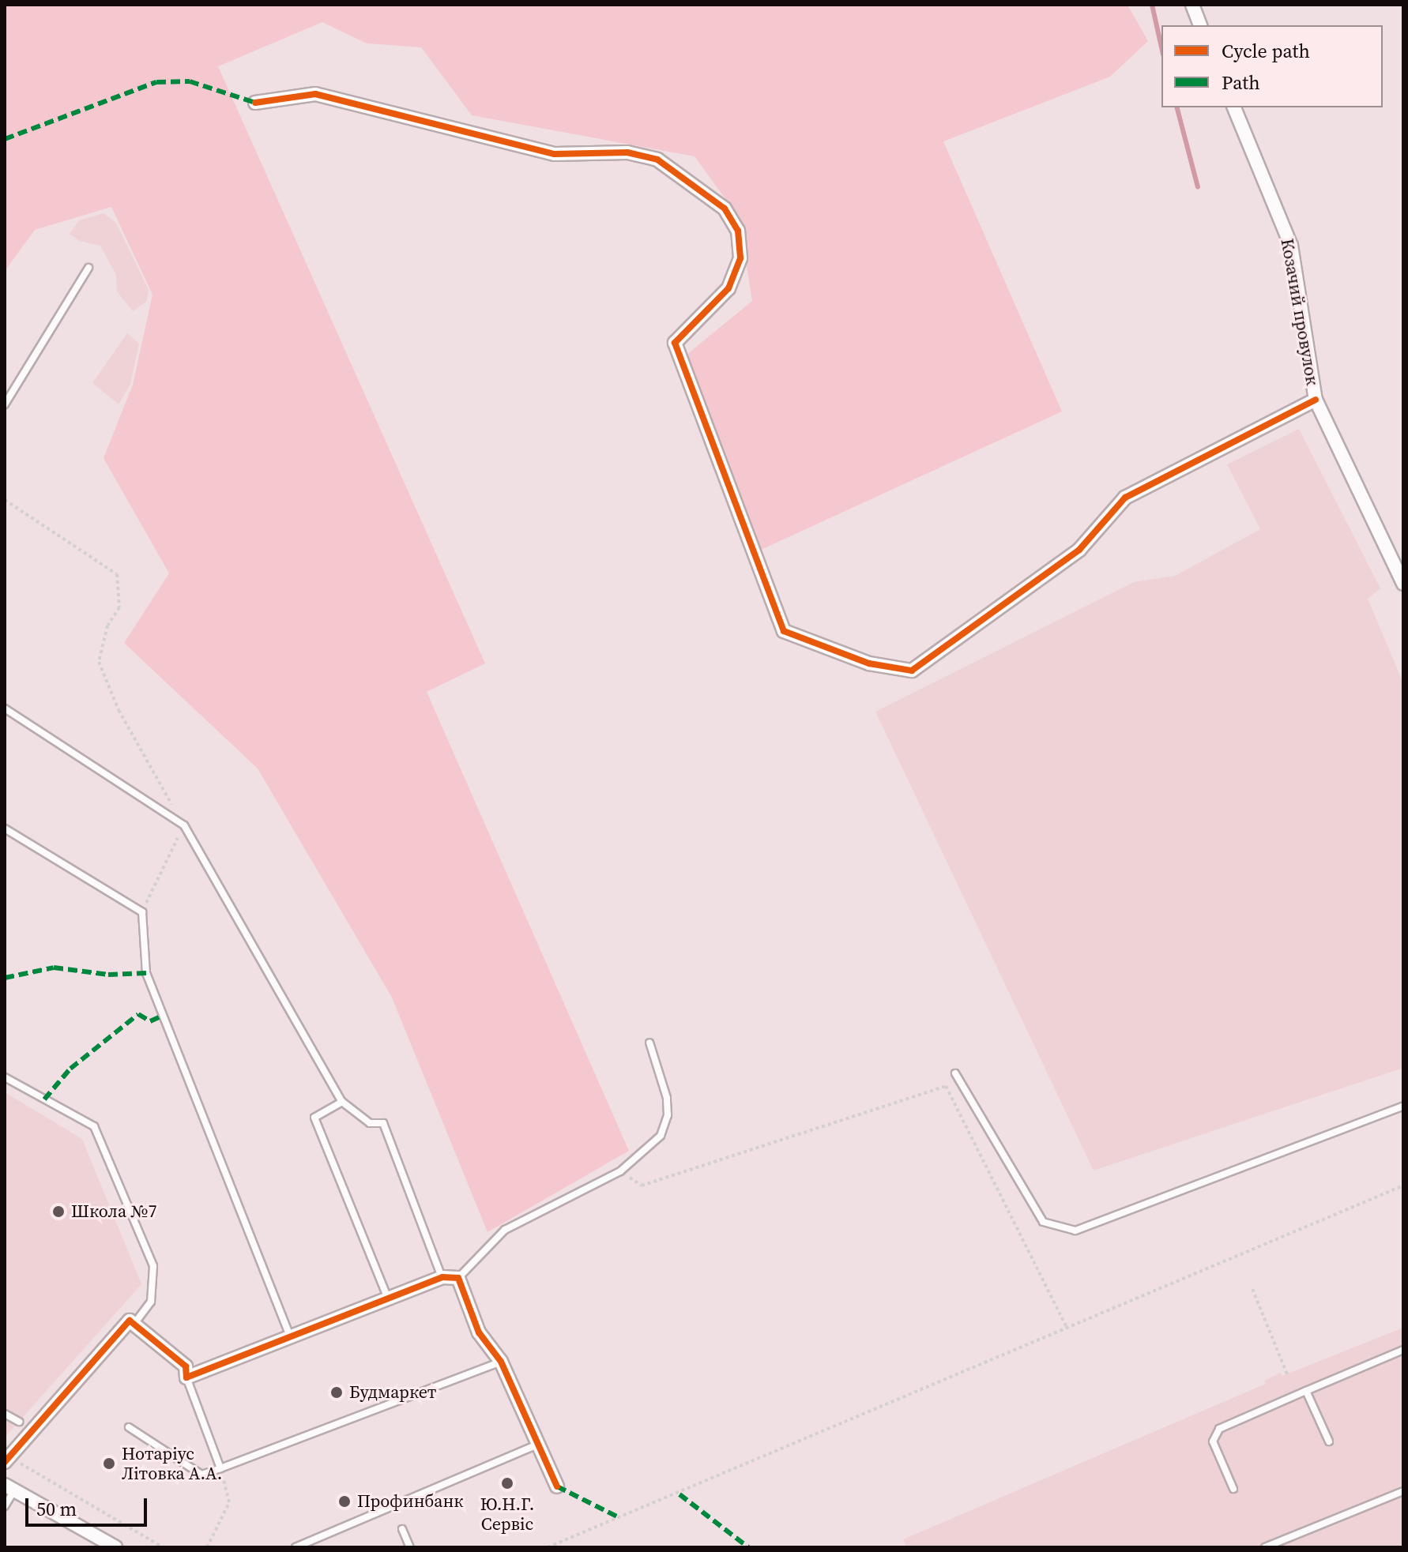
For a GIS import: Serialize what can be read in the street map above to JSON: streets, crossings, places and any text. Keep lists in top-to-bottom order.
{
  "streets": {
    "street": ["Козачий провулок"]
  },
  "places": [
    "Школа №7",
    "Будмаркет",
    "Нотаріус Літовка А.А.",
    "Ю.Н.Г. Сервіс",
    "Профинбанк"
  ],
  "legend": ["Cycle path", "Path"],
  "scale_bar": "50 m"
}
